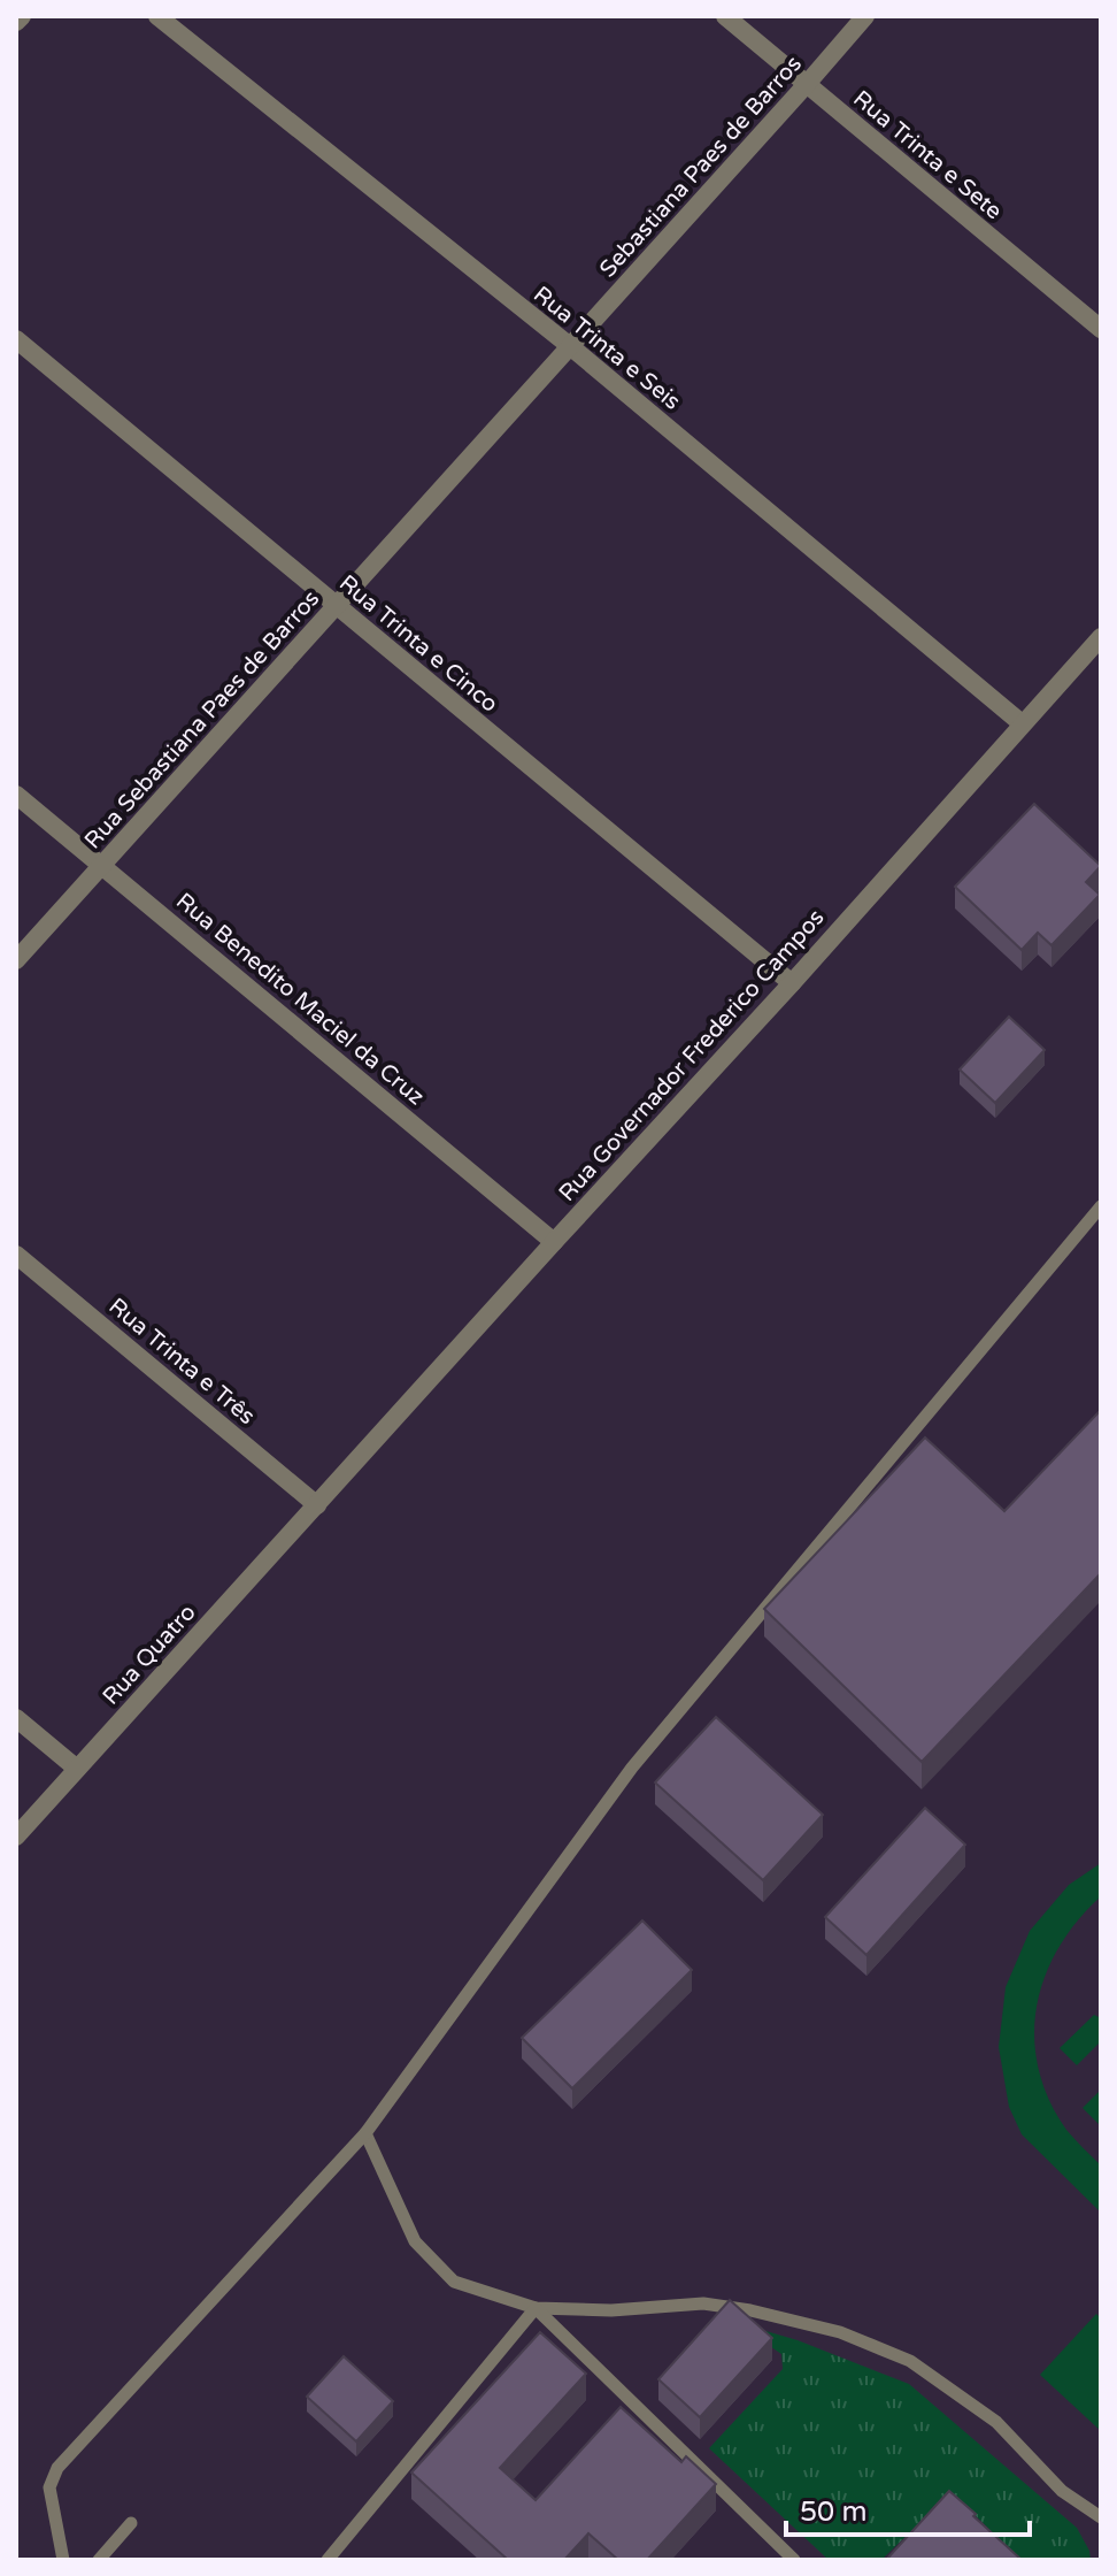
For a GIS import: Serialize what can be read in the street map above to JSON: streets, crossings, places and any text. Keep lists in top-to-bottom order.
{
  "streets": {
    "street": [
      "Rua Trinta e Sete",
      "Sebastiana Paes de Barros",
      "Rua Trinta e Seis",
      "Rua Trinta e Cinco",
      "Rua Sebastiana Paes de Barros",
      "Rua Benedito Maciel da Cruz",
      "Rua Governador Frederico Campos",
      "Rua Trinta e Três",
      "Rua Quatro"
    ]
  },
  "crossings": [
    ["Rua Trinta e Sete", "Sebastiana Paes de Barros"],
    ["Sebastiana Paes de Barros", "Rua Trinta e Seis"],
    ["Sebastiana Paes de Barros", "Rua Sebastiana Paes de Barros"],
    ["Rua Trinta e Seis", "Rua Sebastiana Paes de Barros"],
    ["Rua Trinta e Seis", "Rua Governador Frederico Campos"],
    ["Rua Trinta e Cinco", "Rua Sebastiana Paes de Barros"],
    ["Rua Trinta e Cinco", "Rua Governador Frederico Campos"],
    ["Rua Sebastiana Paes de Barros", "Rua Benedito Maciel da Cruz"],
    ["Rua Benedito Maciel da Cruz", "Rua Governador Frederico Campos"],
    ["Rua Governador Frederico Campos", "Rua Trinta e Três"],
    ["Rua Governador Frederico Campos", "Rua Quatro"],
    ["Rua Trinta e Três", "Rua Quatro"]
  ],
  "scale_bar": "50 m"
}
